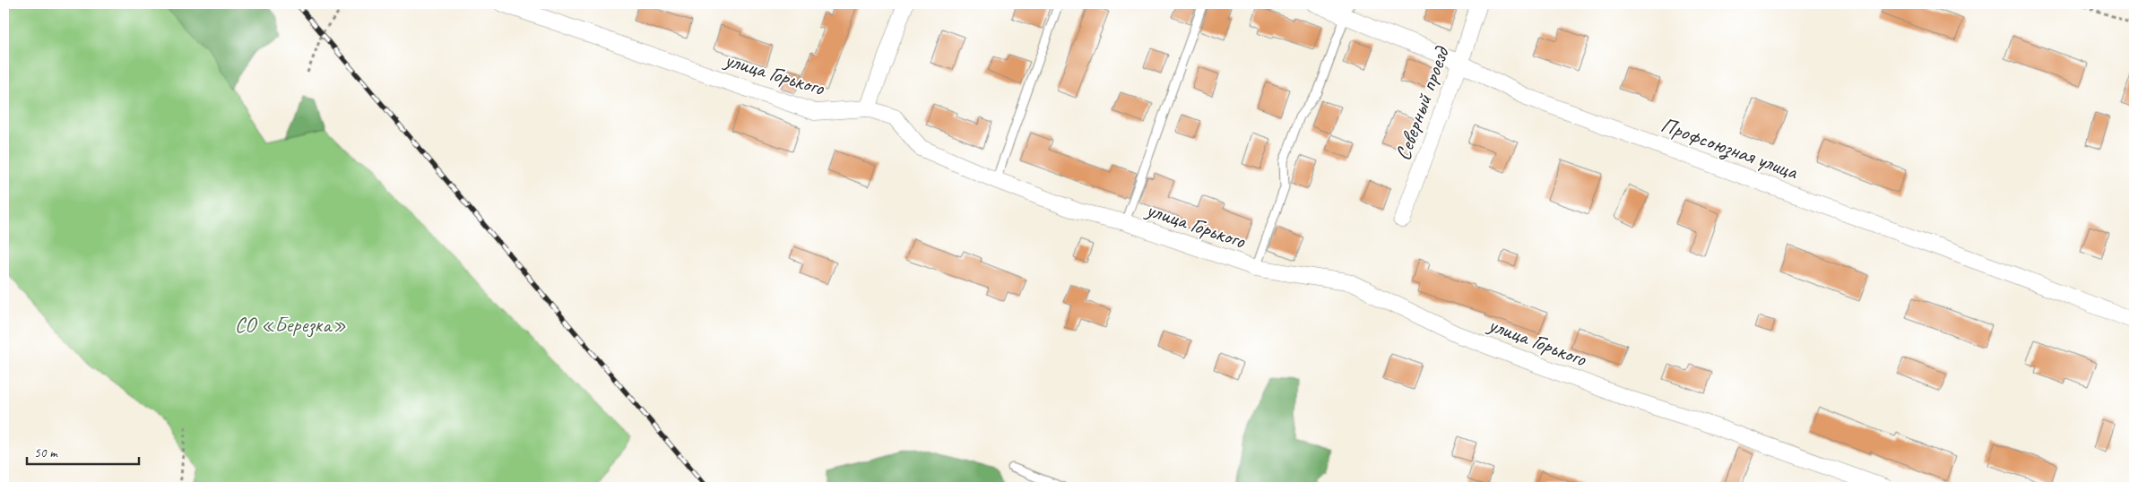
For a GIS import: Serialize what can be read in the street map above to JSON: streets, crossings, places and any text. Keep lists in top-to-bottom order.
{
  "streets": {
    "street": ["улица Горького", "Северный проезд", "Профсоюзная улица"]
  },
  "crossings": [
    ["Северный проезд", "Профсоюзная улица"]
  ],
  "parks": ["СО «Березка»"],
  "scale_bar": "50 m"
}
